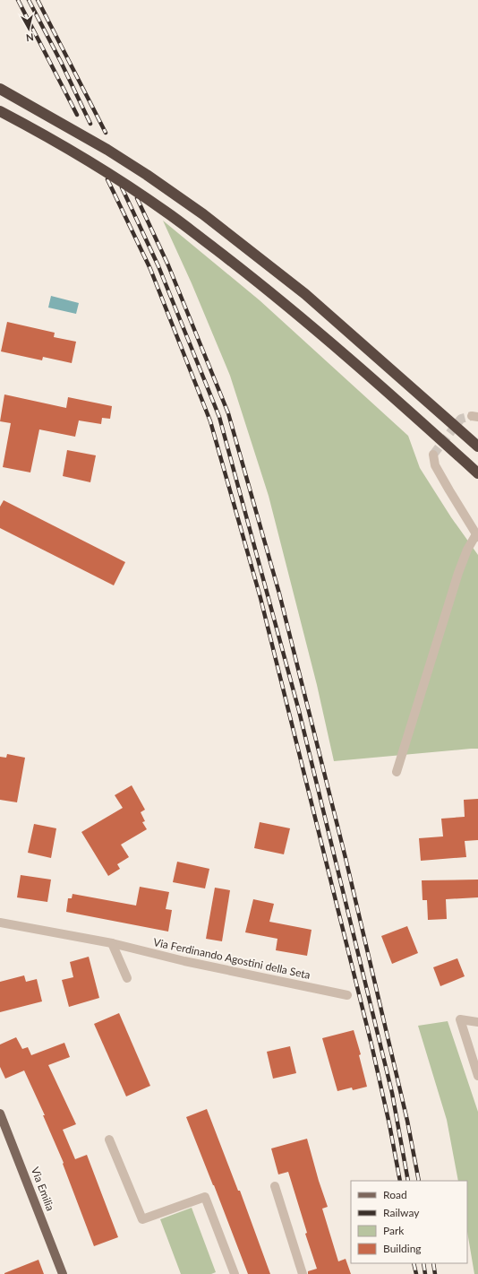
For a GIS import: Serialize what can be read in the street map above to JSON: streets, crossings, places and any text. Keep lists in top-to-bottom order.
{
  "streets": {
    "main road": ["Via Emilia"],
    "street": ["Via Ferdinando Agostini della Seta"]
  },
  "legend": [
    "Road",
    "Railway",
    "Park",
    "Building"
  ],
  "north": "bottom"
}
